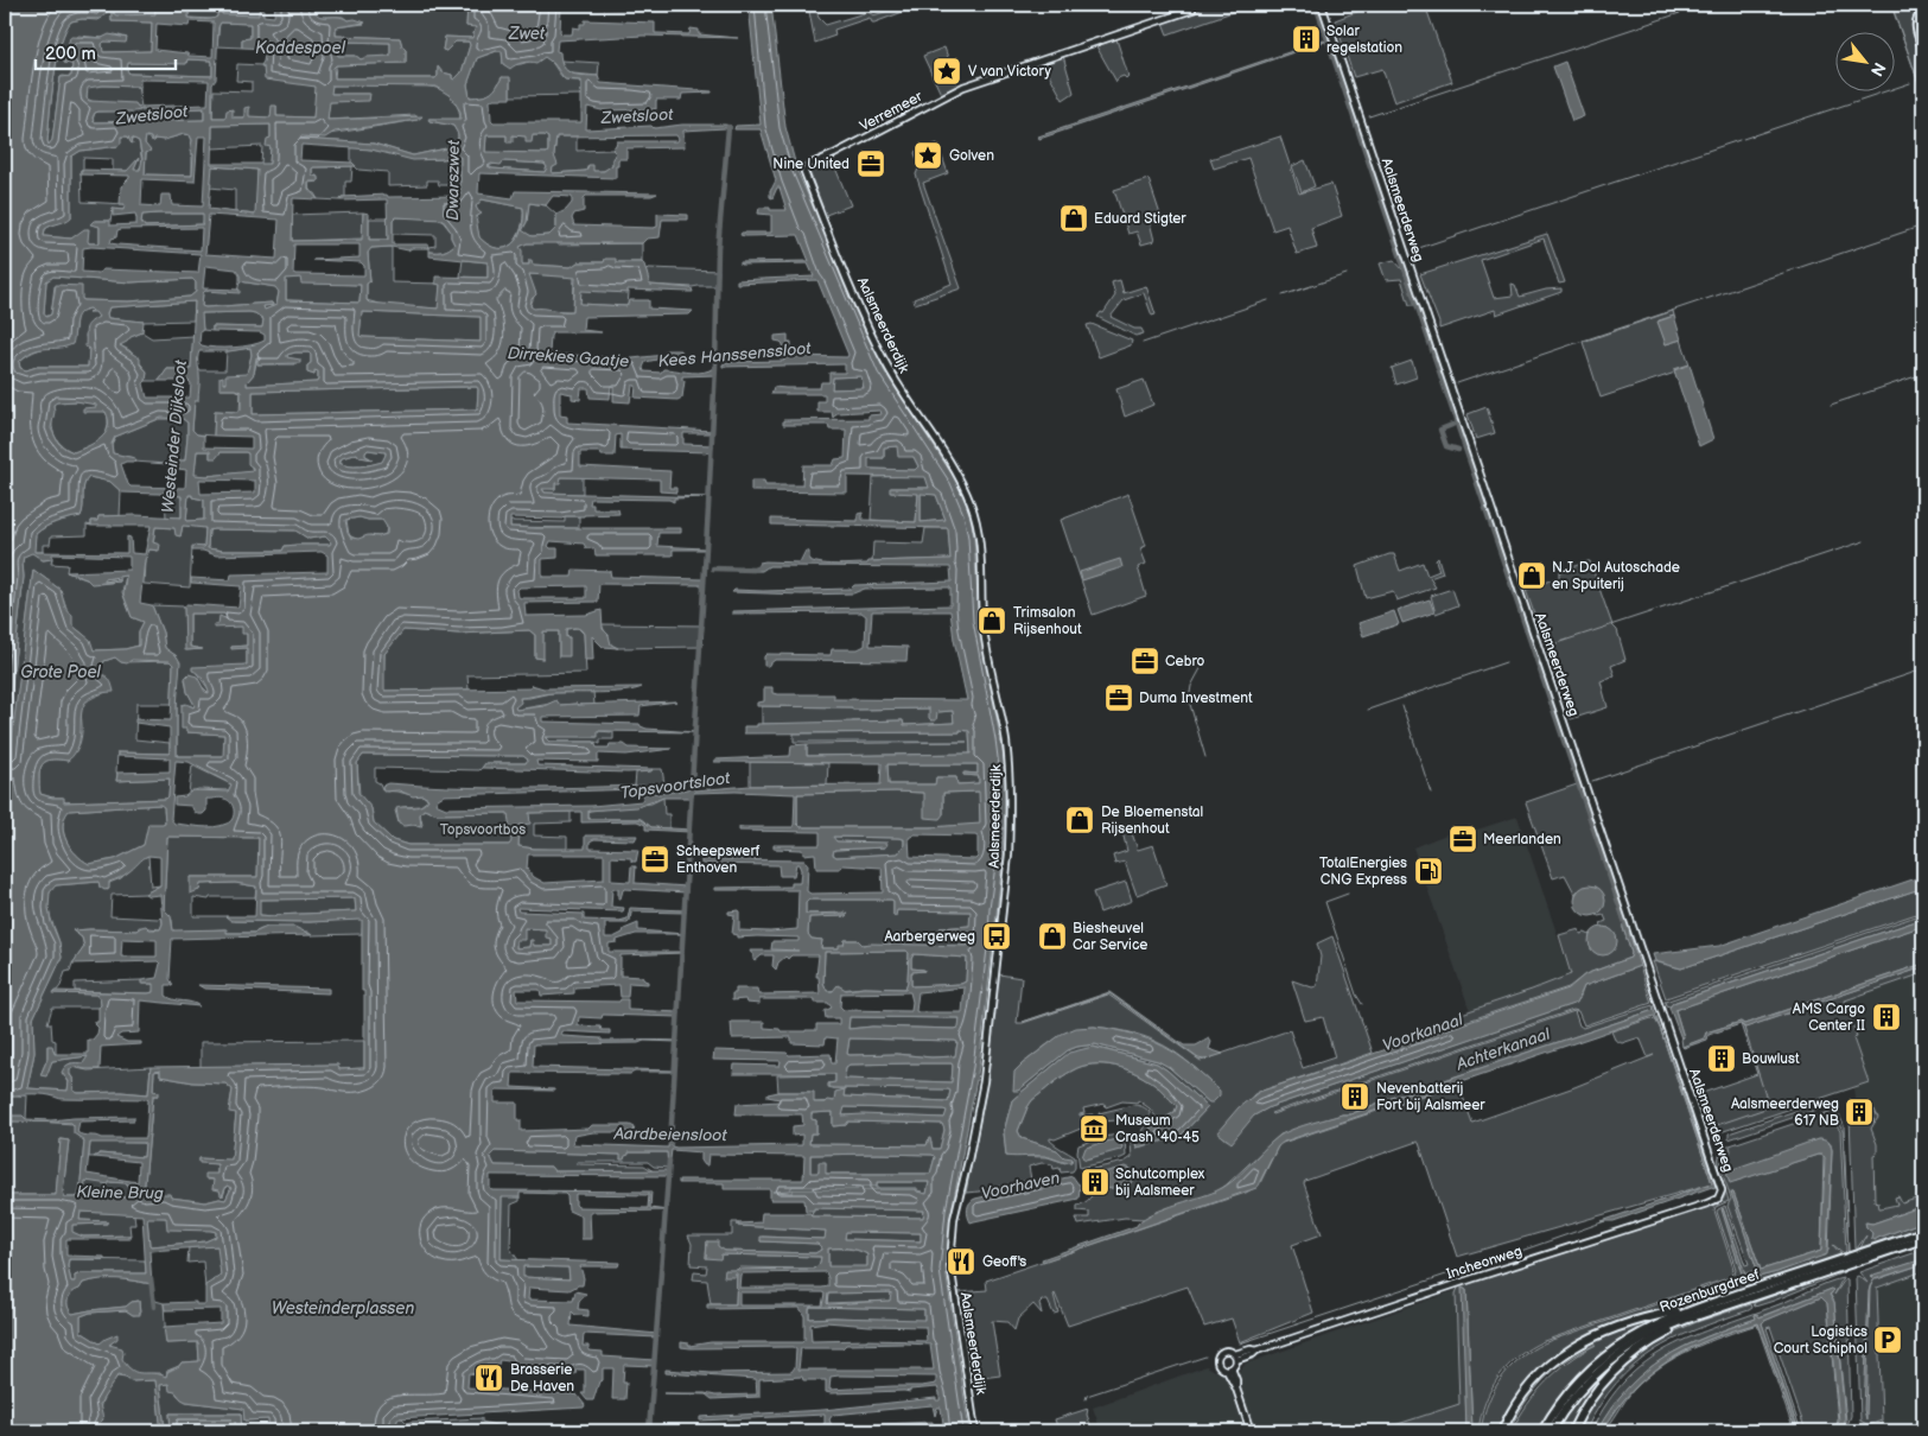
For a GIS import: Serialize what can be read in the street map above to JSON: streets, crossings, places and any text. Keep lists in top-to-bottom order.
{
  "streets": {
    "highway": ["Rozenburgdreef"],
    "street": [
      "Verremeer",
      "Aalsmeerderweg",
      "Aalsmeerderdijk",
      "Incheonweg"
    ]
  },
  "crossings": [
    ["Verremeer", "Aalsmeerderdijk"],
    ["Aalsmeerderweg", "Incheonweg"]
  ],
  "water": [
    "Zwet",
    "Koddespoel",
    "Zwetsloot",
    "Dwarszwet",
    "Kees Hanssenssloot",
    "Dirrekies Gaatje",
    "Westeinder Dijksloot",
    "Grote Poel",
    "Topsvoortsloot",
    "Voorkanaal",
    "Achterkanaal",
    "Aardbeiensloot",
    "Voorhaven",
    "Kleine Brug",
    "Westeinderplassen"
  ],
  "parks": ["Topsvoortbos"],
  "places": {
    "building": [
      "Solar regelstation",
      "AMS Cargo Center II",
      "Bouwlust",
      "Nevenbatterij Fort bij Aalsmeer",
      "Aalsmeerderweg 617 NB",
      "Schutcomplex bij Aalsmeer"
    ],
    "place": ["V van Victory", "Golven"],
    "office": [
      "Nine United",
      "Cebro",
      "Duma Investment",
      "Meerlanden",
      "Scheepswerf Enthoven"
    ],
    "shop": [
      "Eduard Stigter",
      "N.J. Dol Autoschade en Spuiterij",
      "Trimsalon Rijsenhout",
      "De Bloemenstal Rijsenhout",
      "Biesheuvel Car Service"
    ],
    "fuel station": ["TotalEnergies CNG Express"],
    "bus stop": ["Aarbergerweg"],
    "museum": ["Museum Crash '40-45"],
    "restaurant": ["Geoff's", "Brasserie De Haven"],
    "parking": ["Logistics Court Schiphol"]
  },
  "scale_bar": "200 m",
  "north": "bottom right"
}
